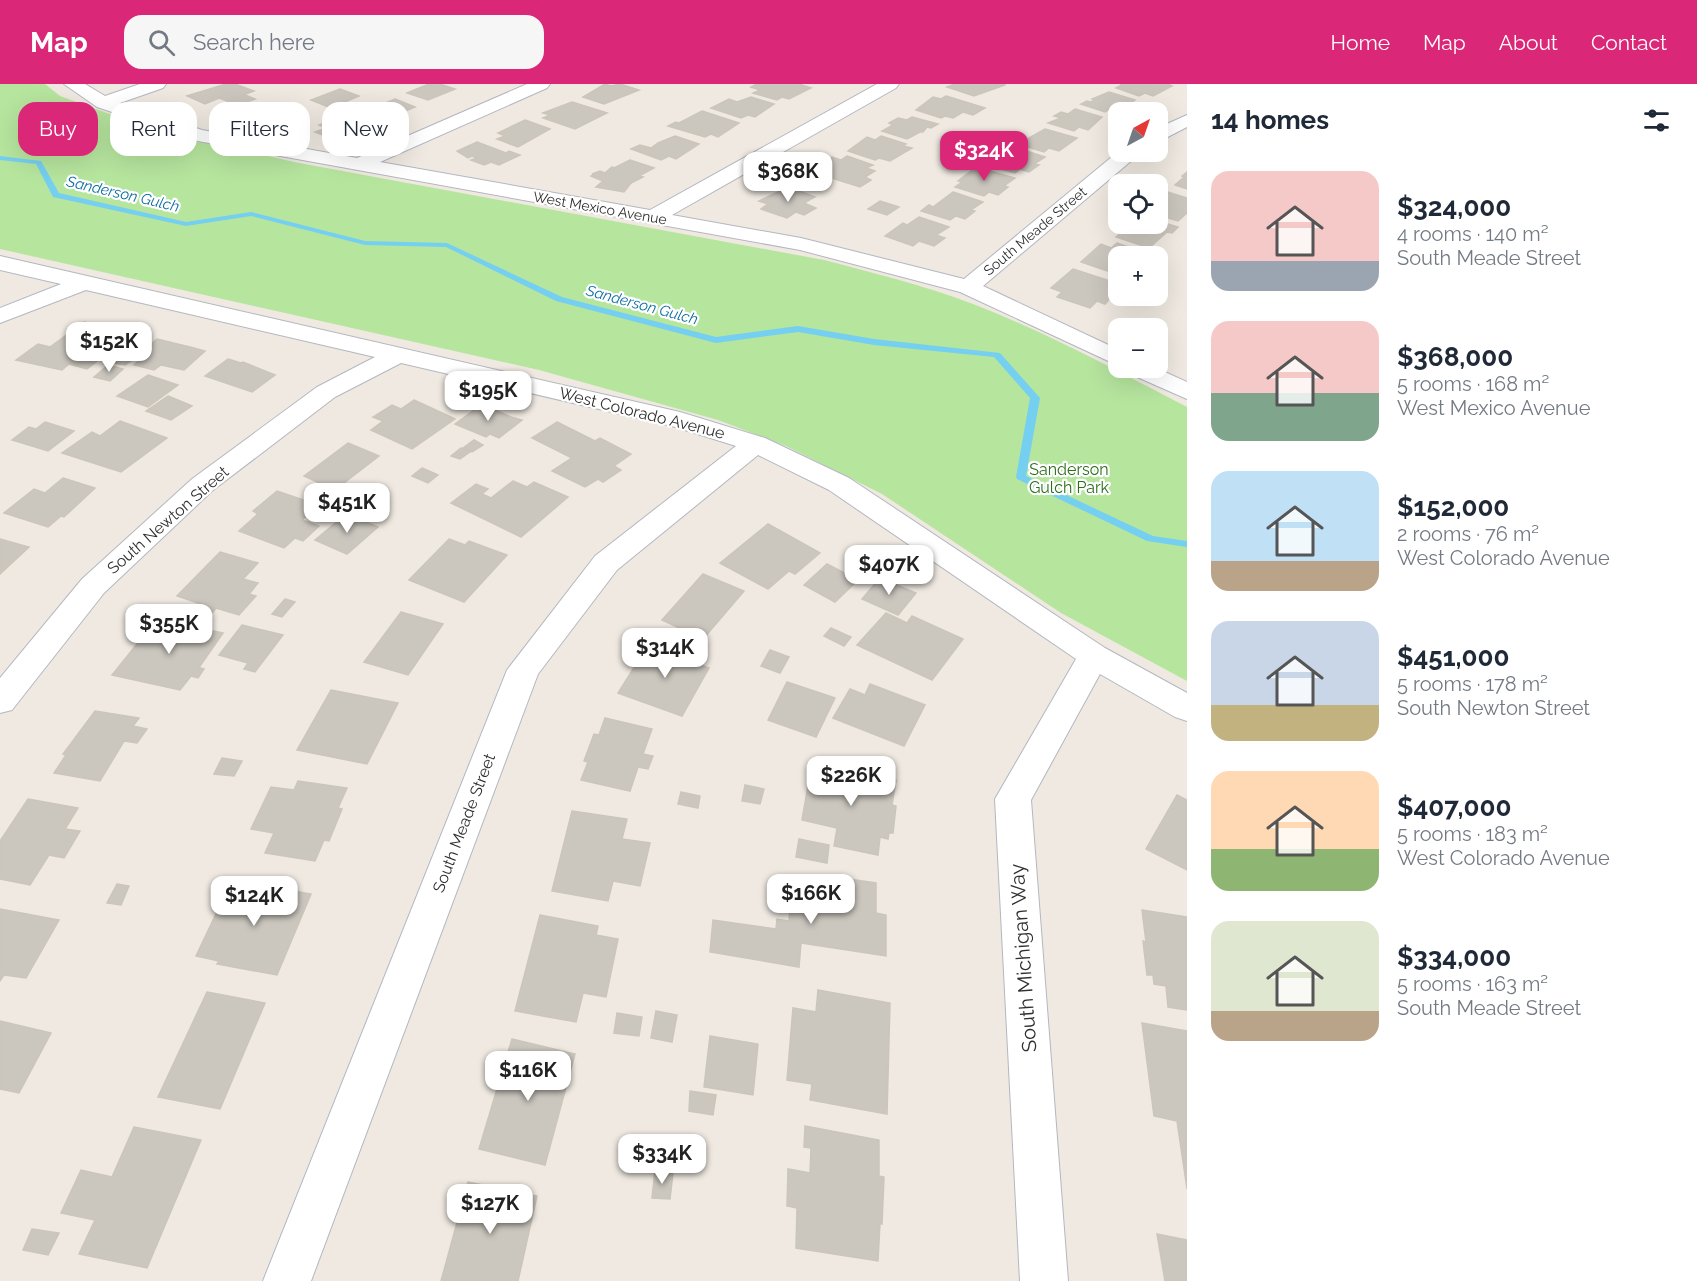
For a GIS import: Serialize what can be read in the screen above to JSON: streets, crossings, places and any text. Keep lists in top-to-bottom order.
{
  "streets": {
    "street": [
      "West Mexico Avenue",
      "South Meade Street",
      "West Colorado Avenue",
      "South Newton Street",
      "South Michigan Way"
    ]
  },
  "crossings": [
    ["West Mexico Avenue", "South Meade Street"],
    ["South Meade Street", "West Colorado Avenue"],
    ["West Colorado Avenue", "South Newton Street"],
    ["West Colorado Avenue", "South Michigan Way"]
  ],
  "water": ["Sanderson Gulch"],
  "parks": ["Sanderson Gulch Park"],
  "north": "top right",
  "page": {
    "header": "Map",
    "search": "Search here",
    "nav": [
      "Home",
      "Map",
      "About",
      "Contact"
    ],
    "heading": "14 homes",
    "map_buttons": ["+", "−"],
    "chip": [
      "Buy",
      "Rent",
      "Filters",
      "New"
    ],
    "price": [
      "$324K",
      "$368K",
      "$152K",
      "$195K",
      "$451K",
      "$407K",
      "$355K",
      "$314K",
      "$226K",
      "$166K",
      "$124K",
      "$116K",
      "$334K",
      "$127K"
    ],
    "list": [
      {
        "name": "$324,000",
        "note": "4 rooms · 140 m² · South Meade Street"
      },
      {
        "name": "$368,000",
        "note": "5 rooms · 168 m² · West Mexico Avenue"
      },
      {
        "name": "$152,000",
        "note": "2 rooms · 76 m² · West Colorado Avenue"
      },
      {
        "name": "$451,000",
        "note": "5 rooms · 178 m² · South Newton Street"
      },
      {
        "name": "$407,000",
        "note": "5 rooms · 183 m² · West Colorado Avenue"
      },
      {
        "name": "$334,000",
        "note": "5 rooms · 163 m² · South Meade Street"
      }
    ]
  }
}
